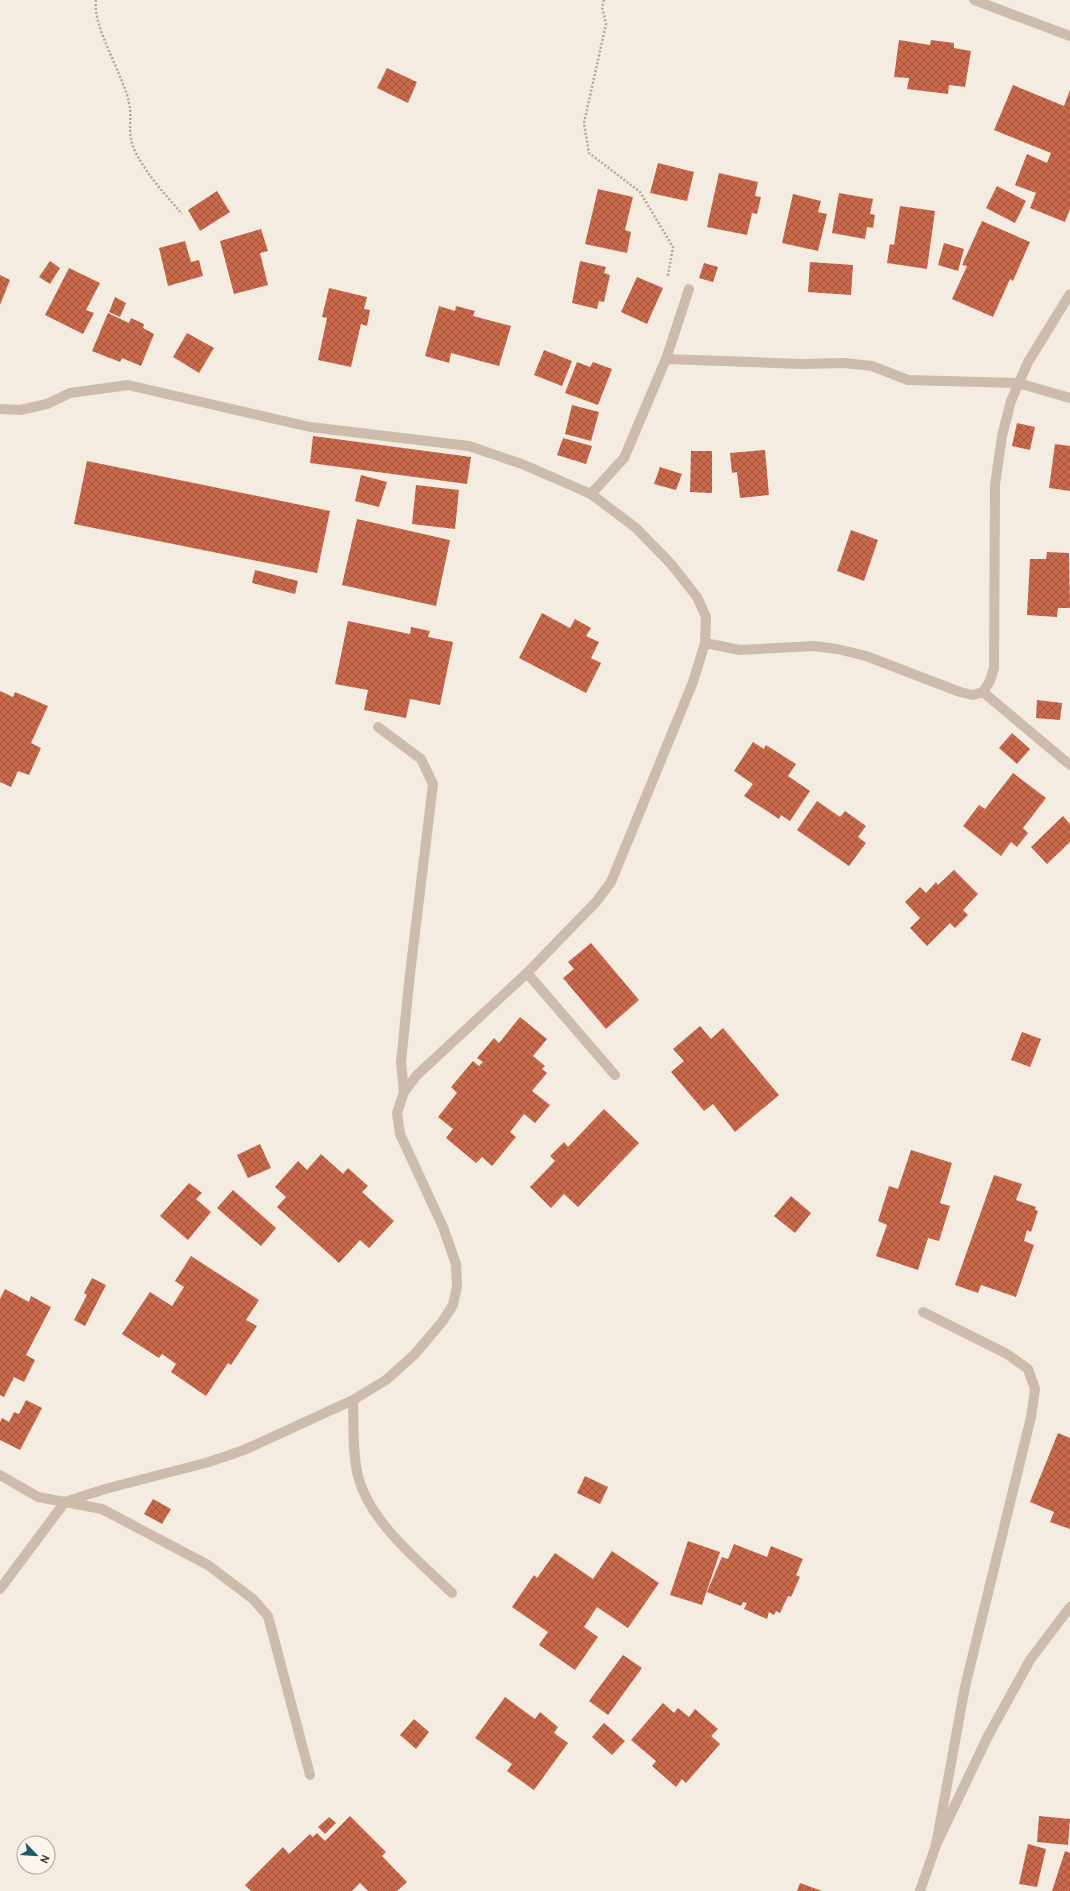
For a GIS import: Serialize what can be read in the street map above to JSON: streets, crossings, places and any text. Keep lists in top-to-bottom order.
{
  "north": "bottom right"
}
